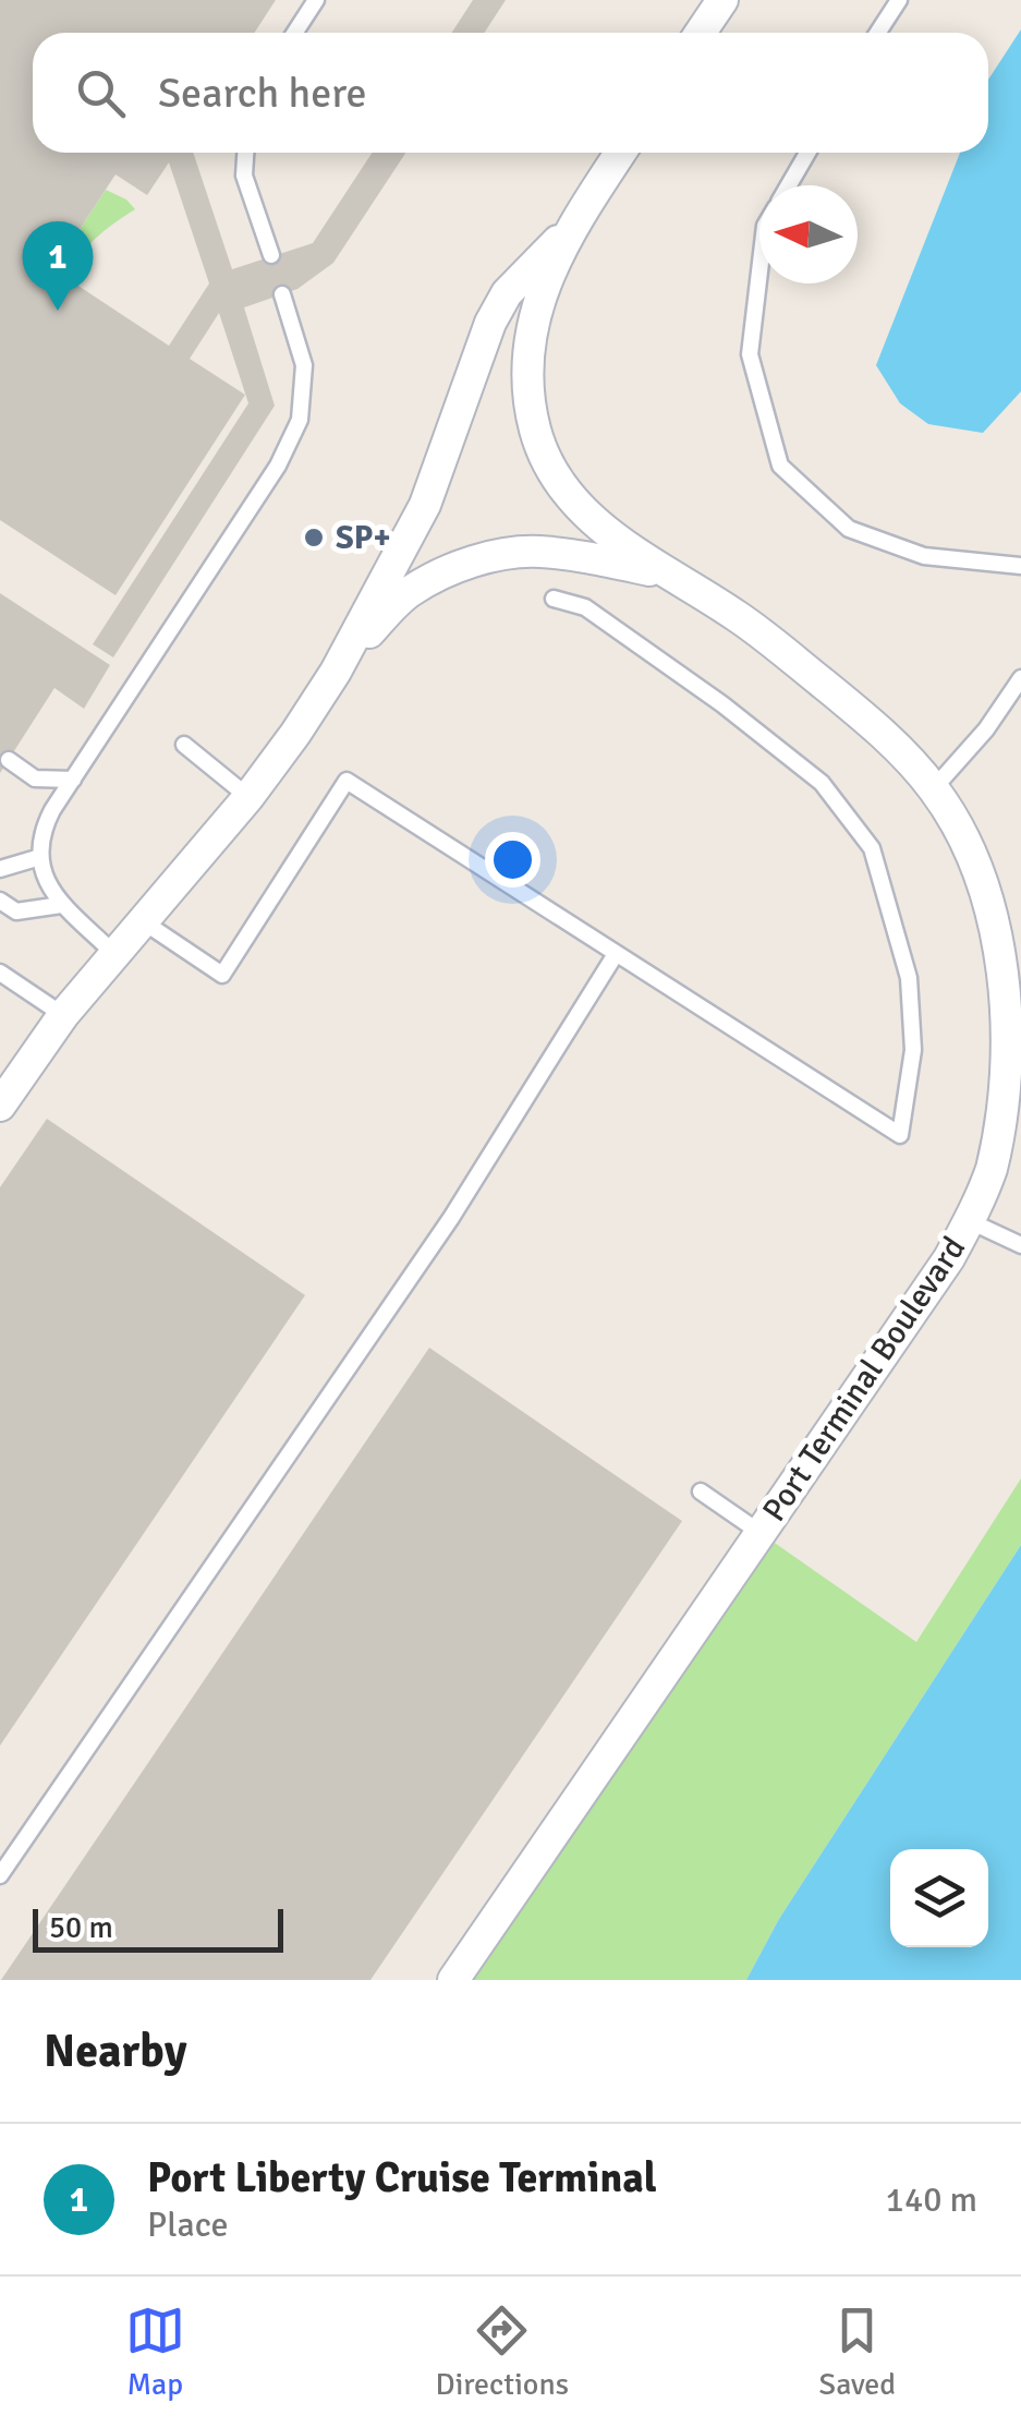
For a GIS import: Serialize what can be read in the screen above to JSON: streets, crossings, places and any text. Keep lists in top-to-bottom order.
{
  "streets": {
    "street": ["Port Terminal Boulevard"]
  },
  "places": ["SP+"],
  "scale_bar": "50 m",
  "north": "left",
  "page": {
    "search": "Search here",
    "pins": "1",
    "scale": "50 m",
    "heading": "Nearby",
    "list": [
      {
        "mark": "1",
        "name": "Port Liberty Cruise Terminal",
        "note": "Place",
        "value": "140 m"
      }
    ],
    "nav": ["Map", "Directions", "Saved"]
  }
}
